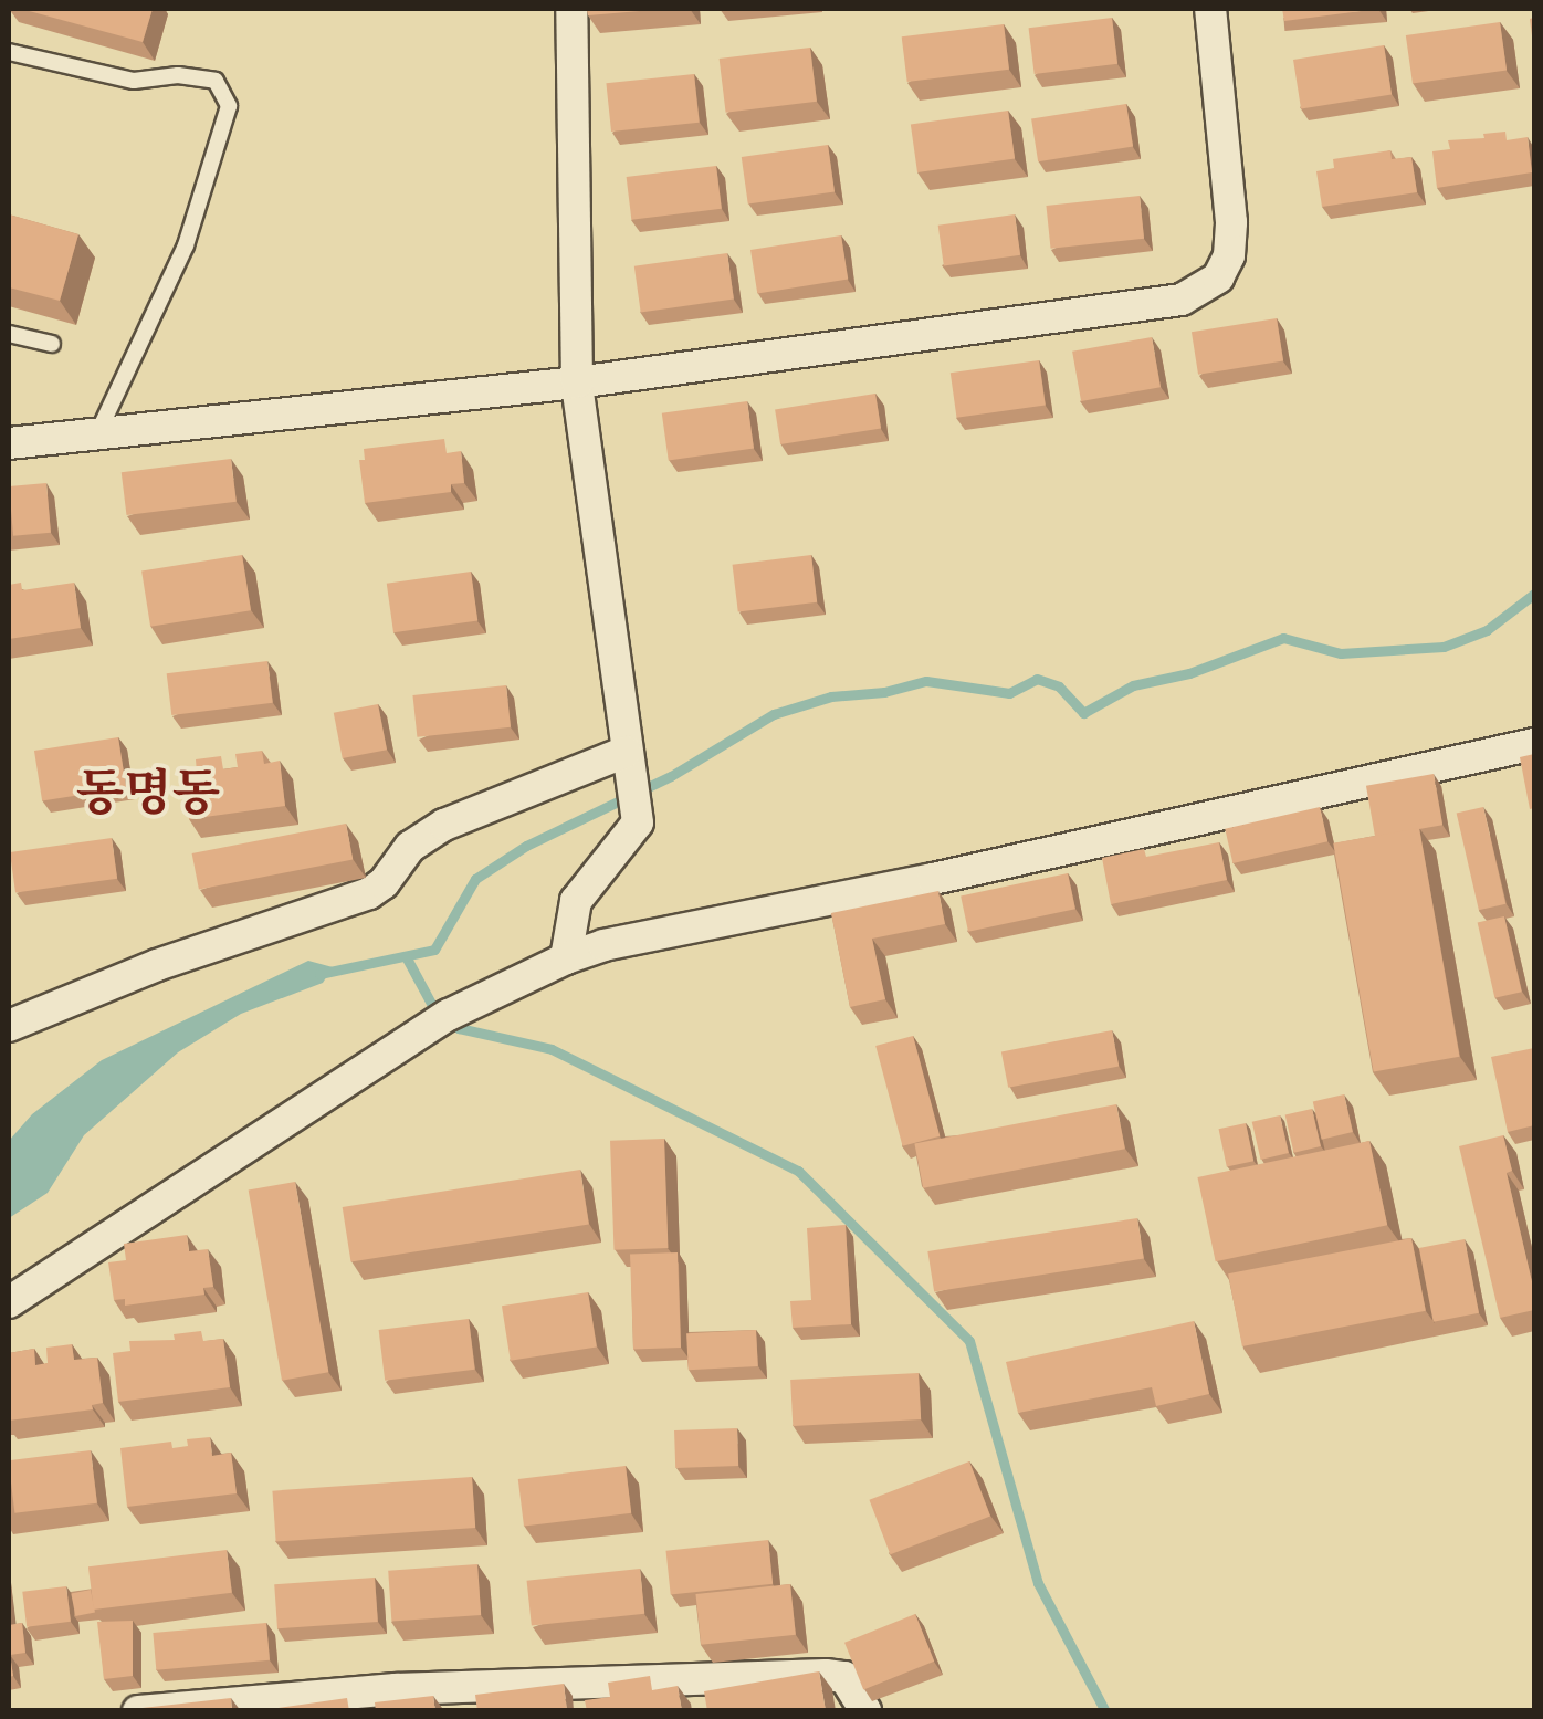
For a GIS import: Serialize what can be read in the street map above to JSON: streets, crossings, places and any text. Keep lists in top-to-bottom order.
{
  "districts": ["동명동"]
}
